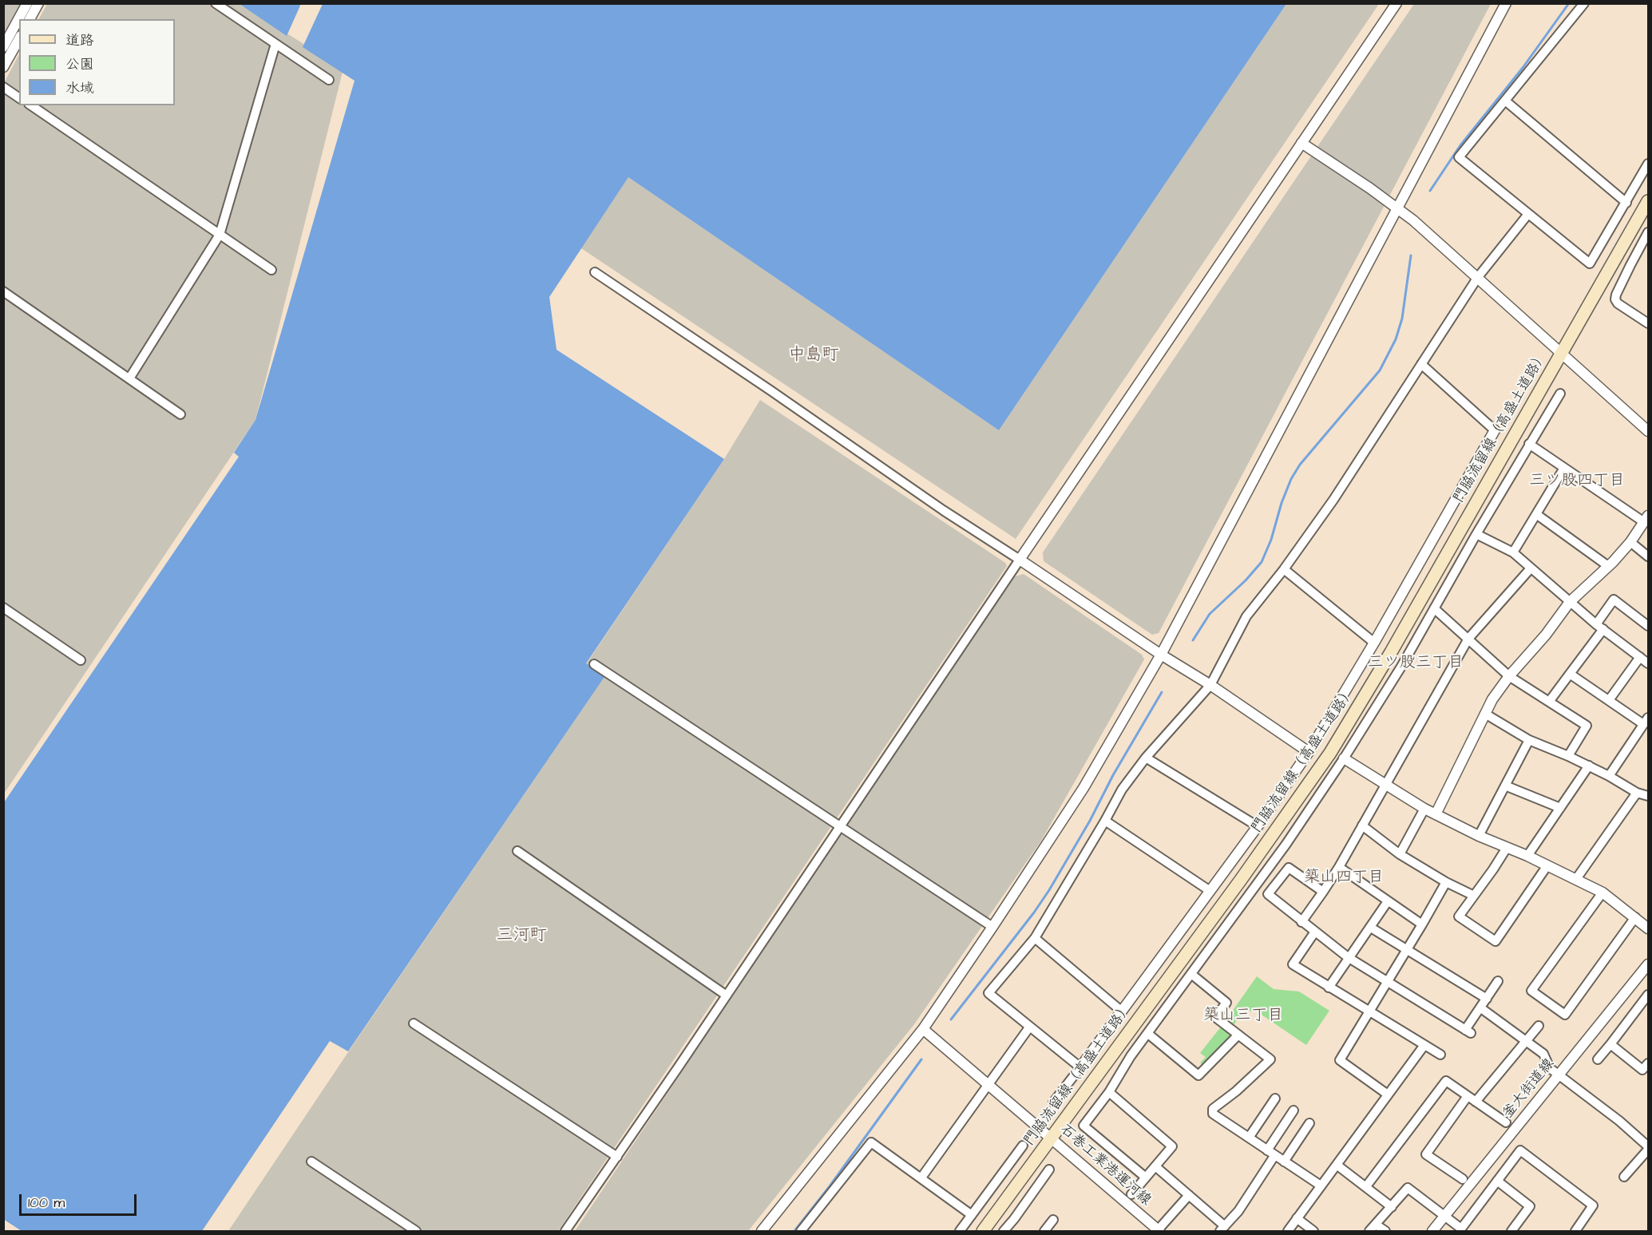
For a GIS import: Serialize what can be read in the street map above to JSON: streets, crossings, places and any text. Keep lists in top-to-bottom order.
{
  "streets": {
    "main road": ["門脇流留線（高盛土道路）"],
    "street": ["釜大街道線", "石巻工業港運河線"]
  },
  "crossings": [
    ["門脇流留線（高盛土道路）", "石巻工業港運河線"]
  ],
  "districts": [
    "中島町",
    "三ツ股四丁目",
    "三ツ股三丁目",
    "築山四丁目",
    "三河町",
    "築山三丁目"
  ],
  "legend": ["道路", "公園", "水域"],
  "scale_bar": "100 m"
}
